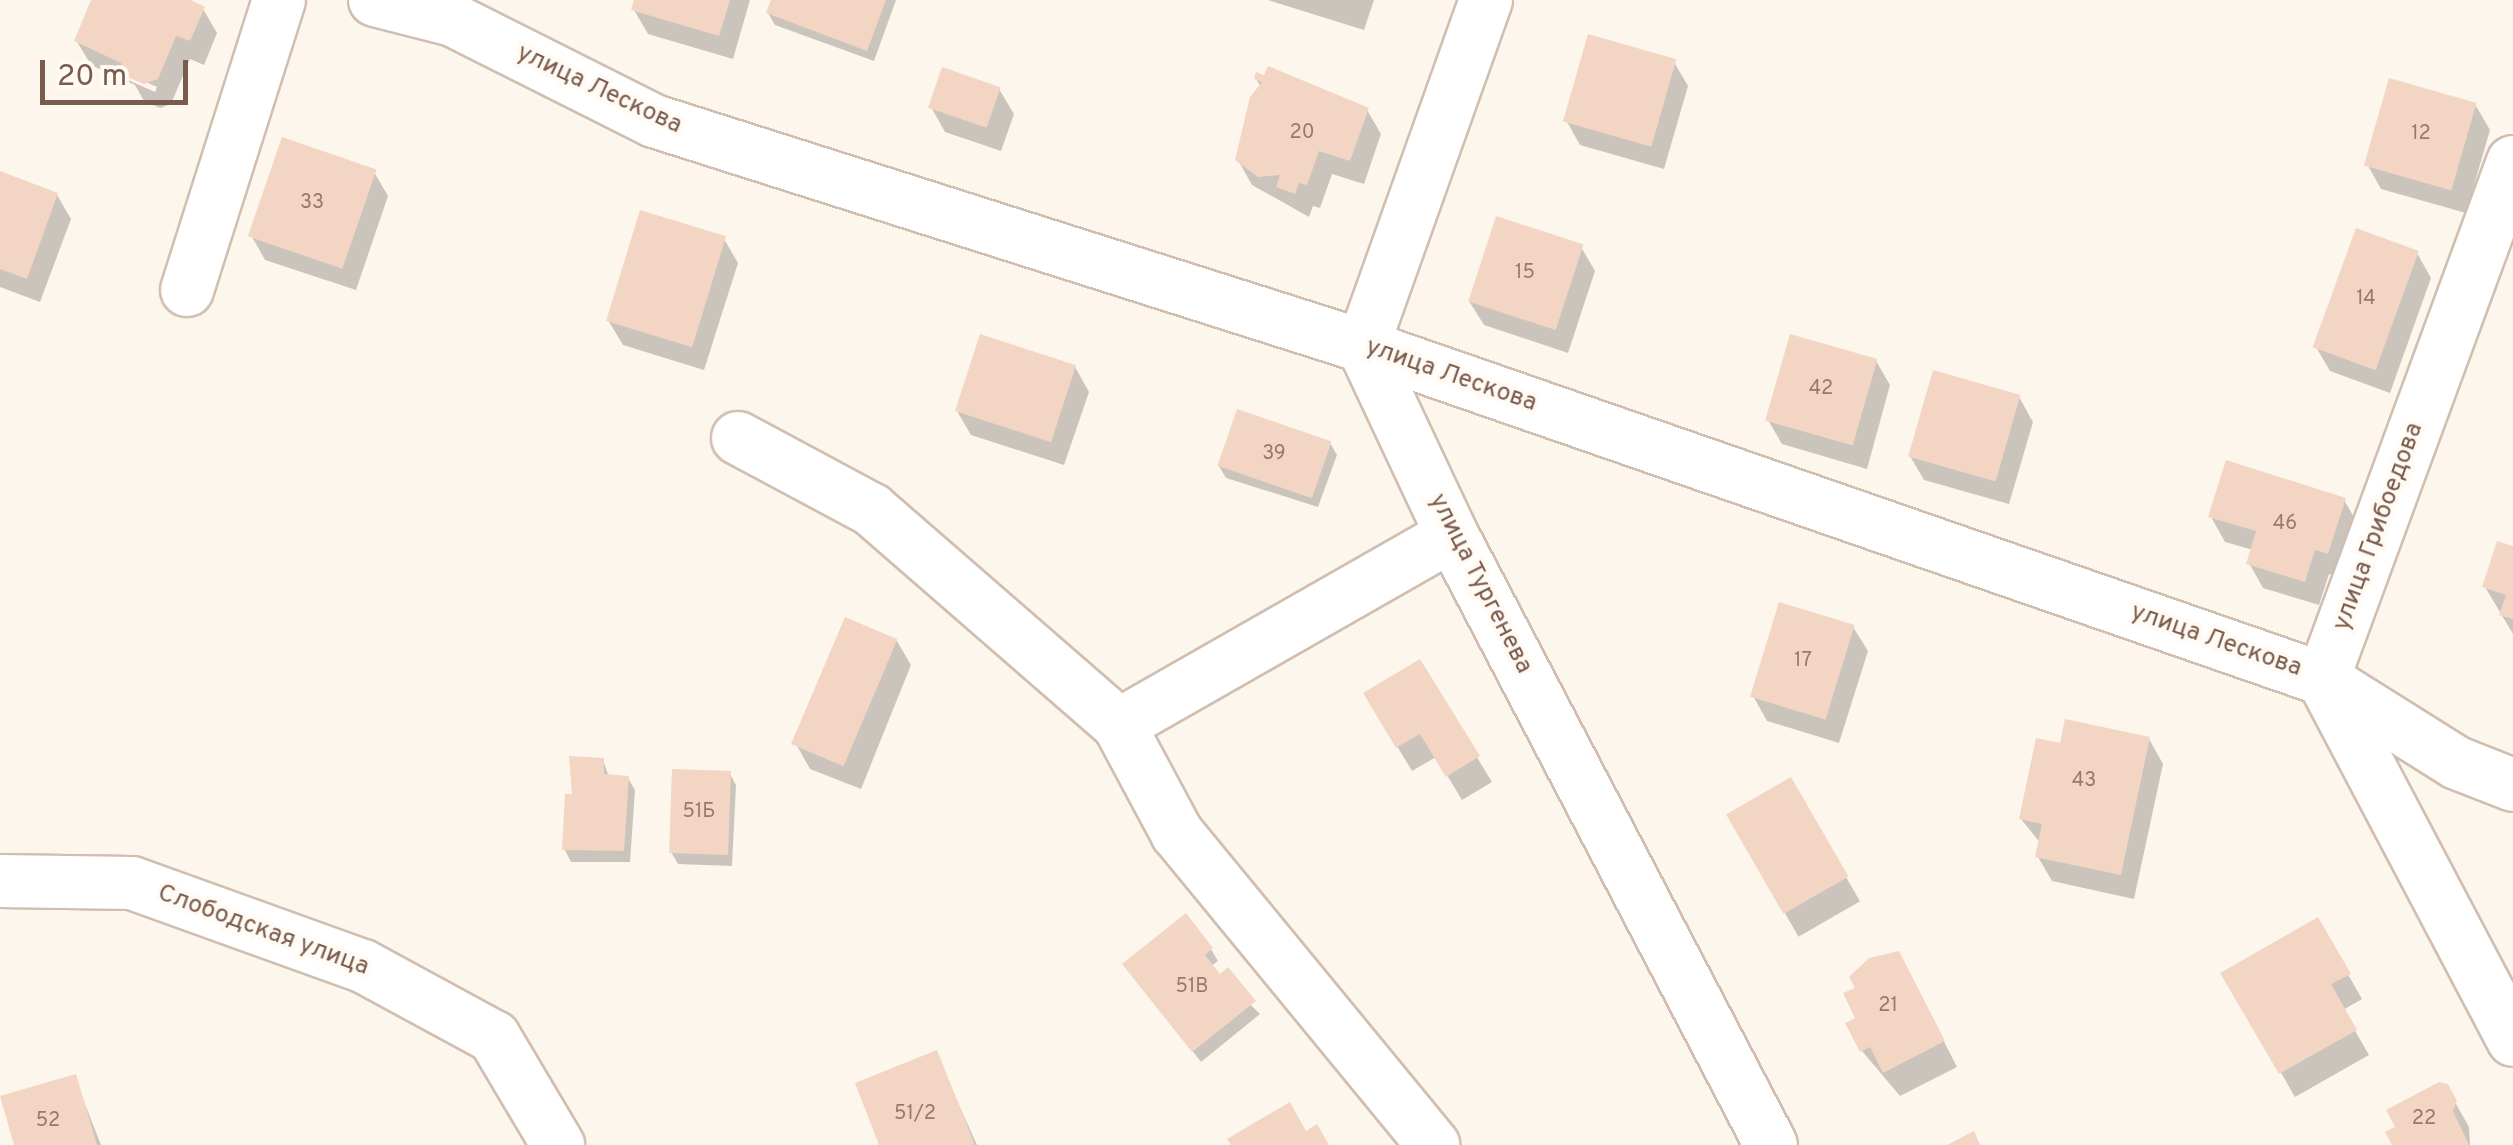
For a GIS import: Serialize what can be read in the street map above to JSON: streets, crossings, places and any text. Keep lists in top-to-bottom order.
{
  "streets": {
    "street": [
      "улица Лескова",
      "улица Грибоедова",
      "улица Тургенева",
      "Слободская улица"
    ]
  },
  "crossings": [
    ["улица Лескова", "улица Грибоедова"],
    ["улица Лескова", "улица Тургенева"]
  ],
  "house_numbers": [
    "20",
    "12",
    "33",
    "15",
    "14",
    "42",
    "39",
    "46",
    "17",
    "43",
    "51Б",
    "51В",
    "21",
    "51/2",
    "22",
    "52"
  ],
  "scale_bar": "20 m"
}
